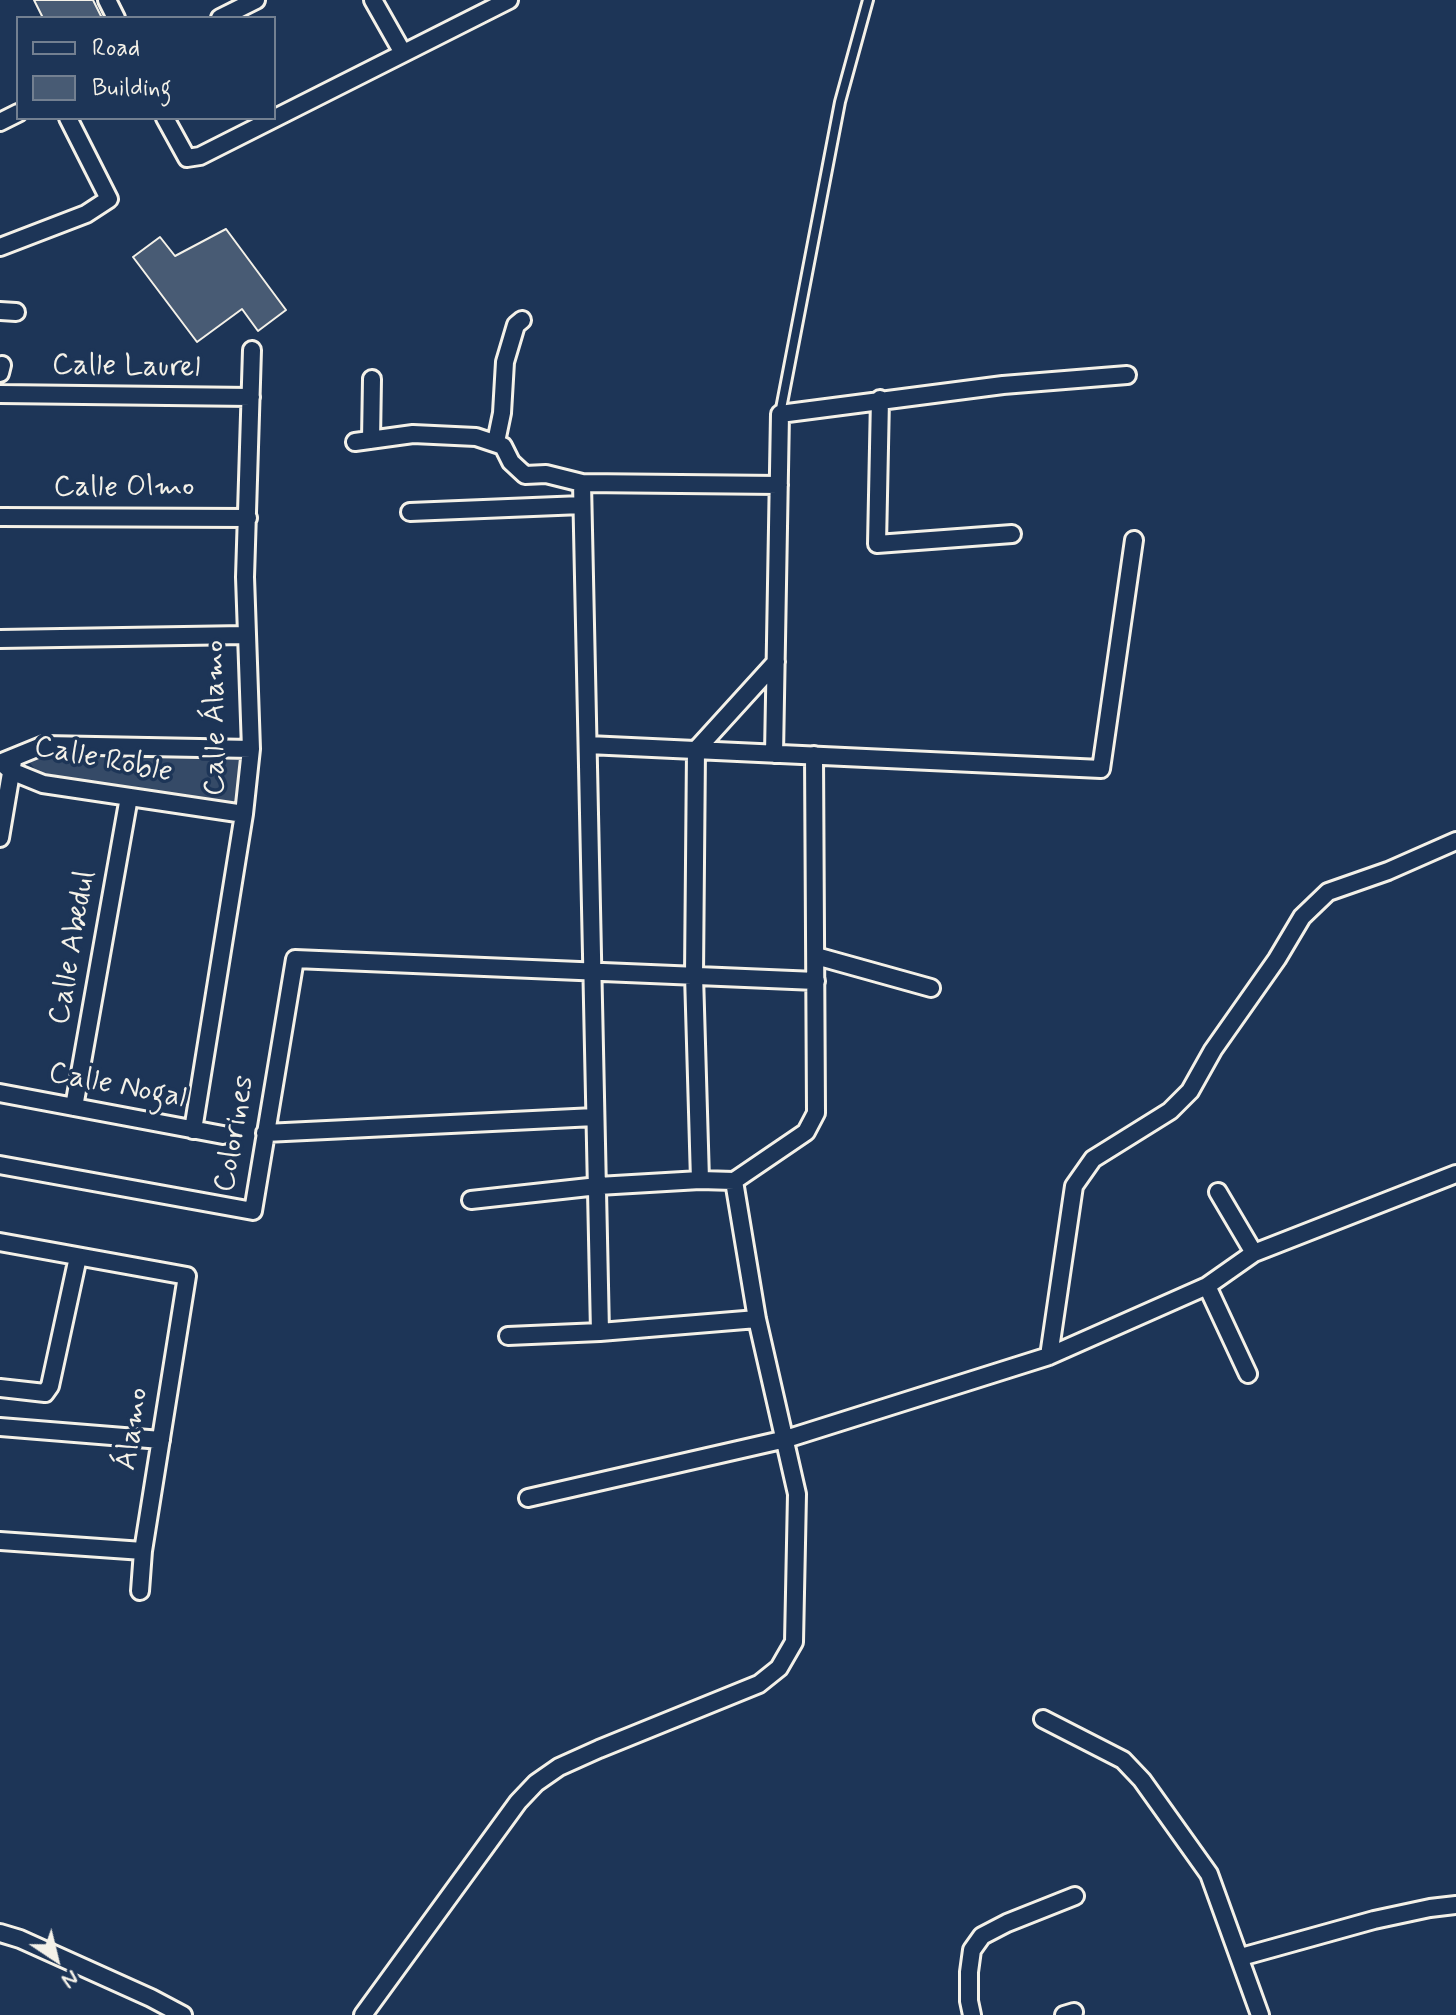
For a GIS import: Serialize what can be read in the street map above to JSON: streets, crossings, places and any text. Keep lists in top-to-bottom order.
{
  "streets": {
    "street": [
      "Calle Laurel",
      "Calle Olmo",
      "Calle Álamo",
      "Calle Roble",
      "Calle Abedul",
      "Calle Nogal",
      "Colorines",
      "Álamo"
    ]
  },
  "crossings": [
    ["Calle Laurel", "Calle Álamo"],
    ["Calle Olmo", "Calle Álamo"],
    ["Calle Álamo", "Calle Roble"],
    ["Calle Álamo", "Calle Nogal"],
    ["Calle Roble", "Calle Abedul"],
    ["Calle Abedul", "Calle Nogal"]
  ],
  "legend": ["Road", "Building"],
  "north": "bottom right"
}
